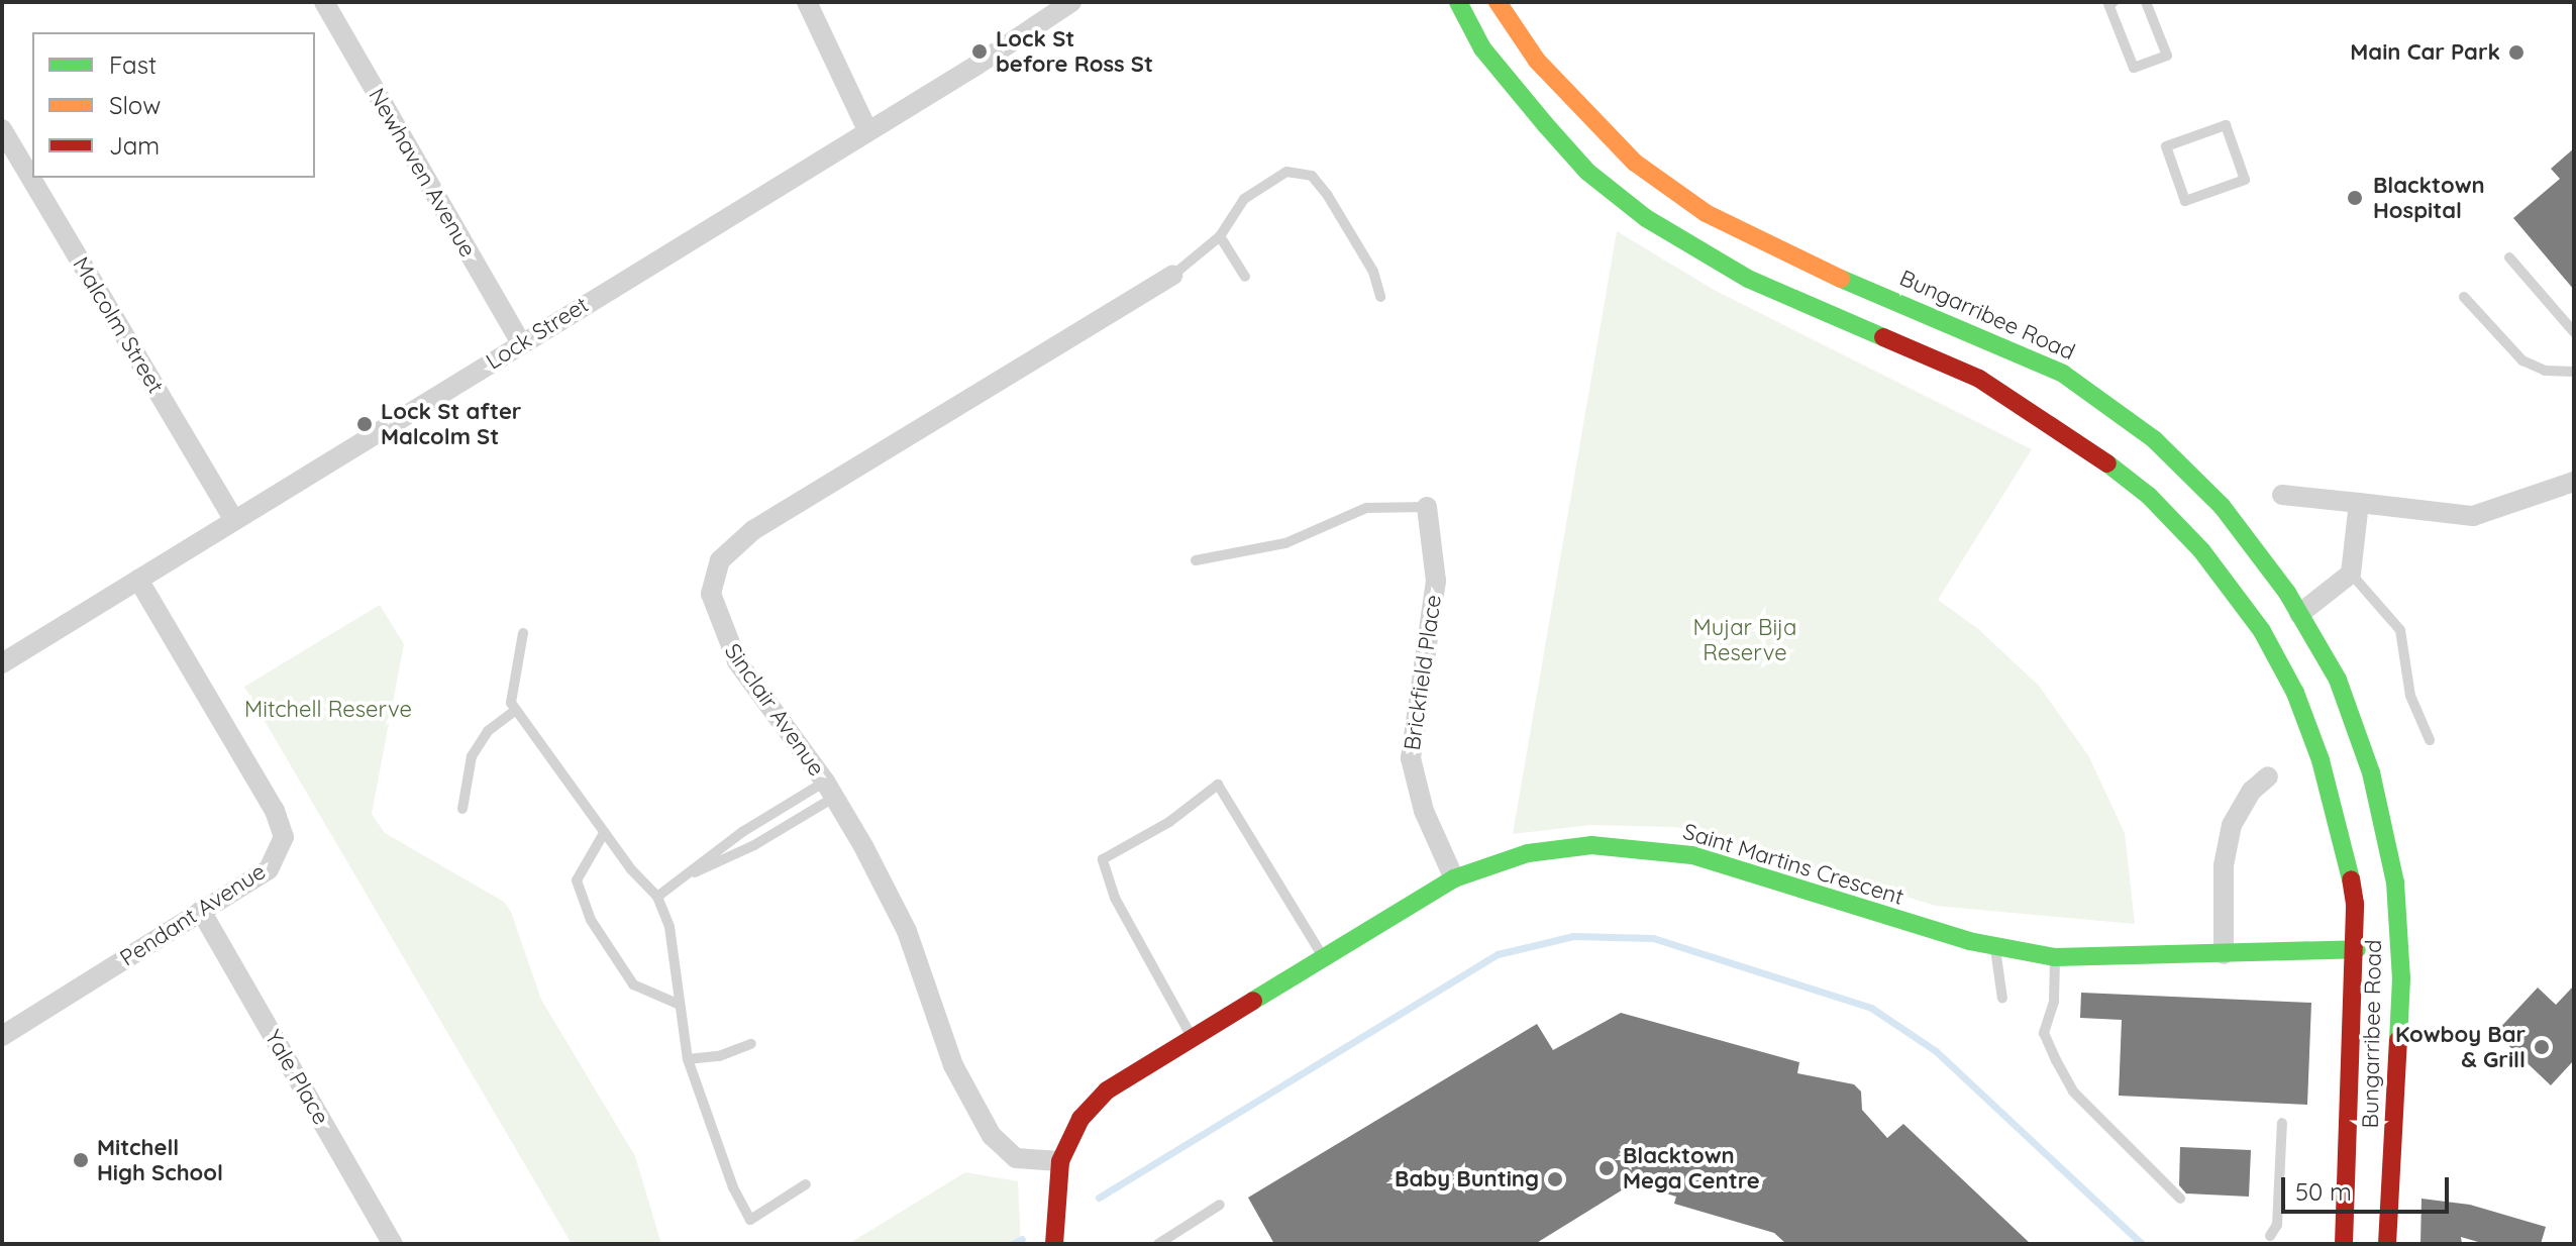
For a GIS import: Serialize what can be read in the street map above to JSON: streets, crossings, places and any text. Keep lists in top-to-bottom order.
{
  "streets": {
    "main road": ["Bungarribee Road", "Saint Martins Crescent"],
    "street": [
      "Newhaven Avenue",
      "Malcolm Street",
      "Lock Street",
      "Brickfield Place",
      "Sinclair Avenue",
      "Pendant Avenue",
      "Yale Place"
    ]
  },
  "crossings": [
    ["Newhaven Avenue", "Lock Street"],
    ["Bungarribee Road", "Saint Martins Crescent"],
    ["Malcolm Street", "Lock Street"],
    ["Lock Street", "Pendant Avenue"],
    ["Brickfield Place", "Saint Martins Crescent"],
    ["Sinclair Avenue", "Saint Martins Crescent"],
    ["Pendant Avenue", "Yale Place"]
  ],
  "parks": ["Mujar Bija Reserve", "Mitchell Reserve"],
  "places": [
    "Lock St before Ross St",
    "Main Car Park",
    "Blacktown Hospital",
    "Lock St after Malcolm St",
    "Kowboy Bar & Grill",
    "Mitchell High School",
    "Blacktown Mega Centre",
    "Baby Bunting"
  ],
  "legend": ["Fast", "Slow", "Jam"],
  "scale_bar": "50 m"
}
